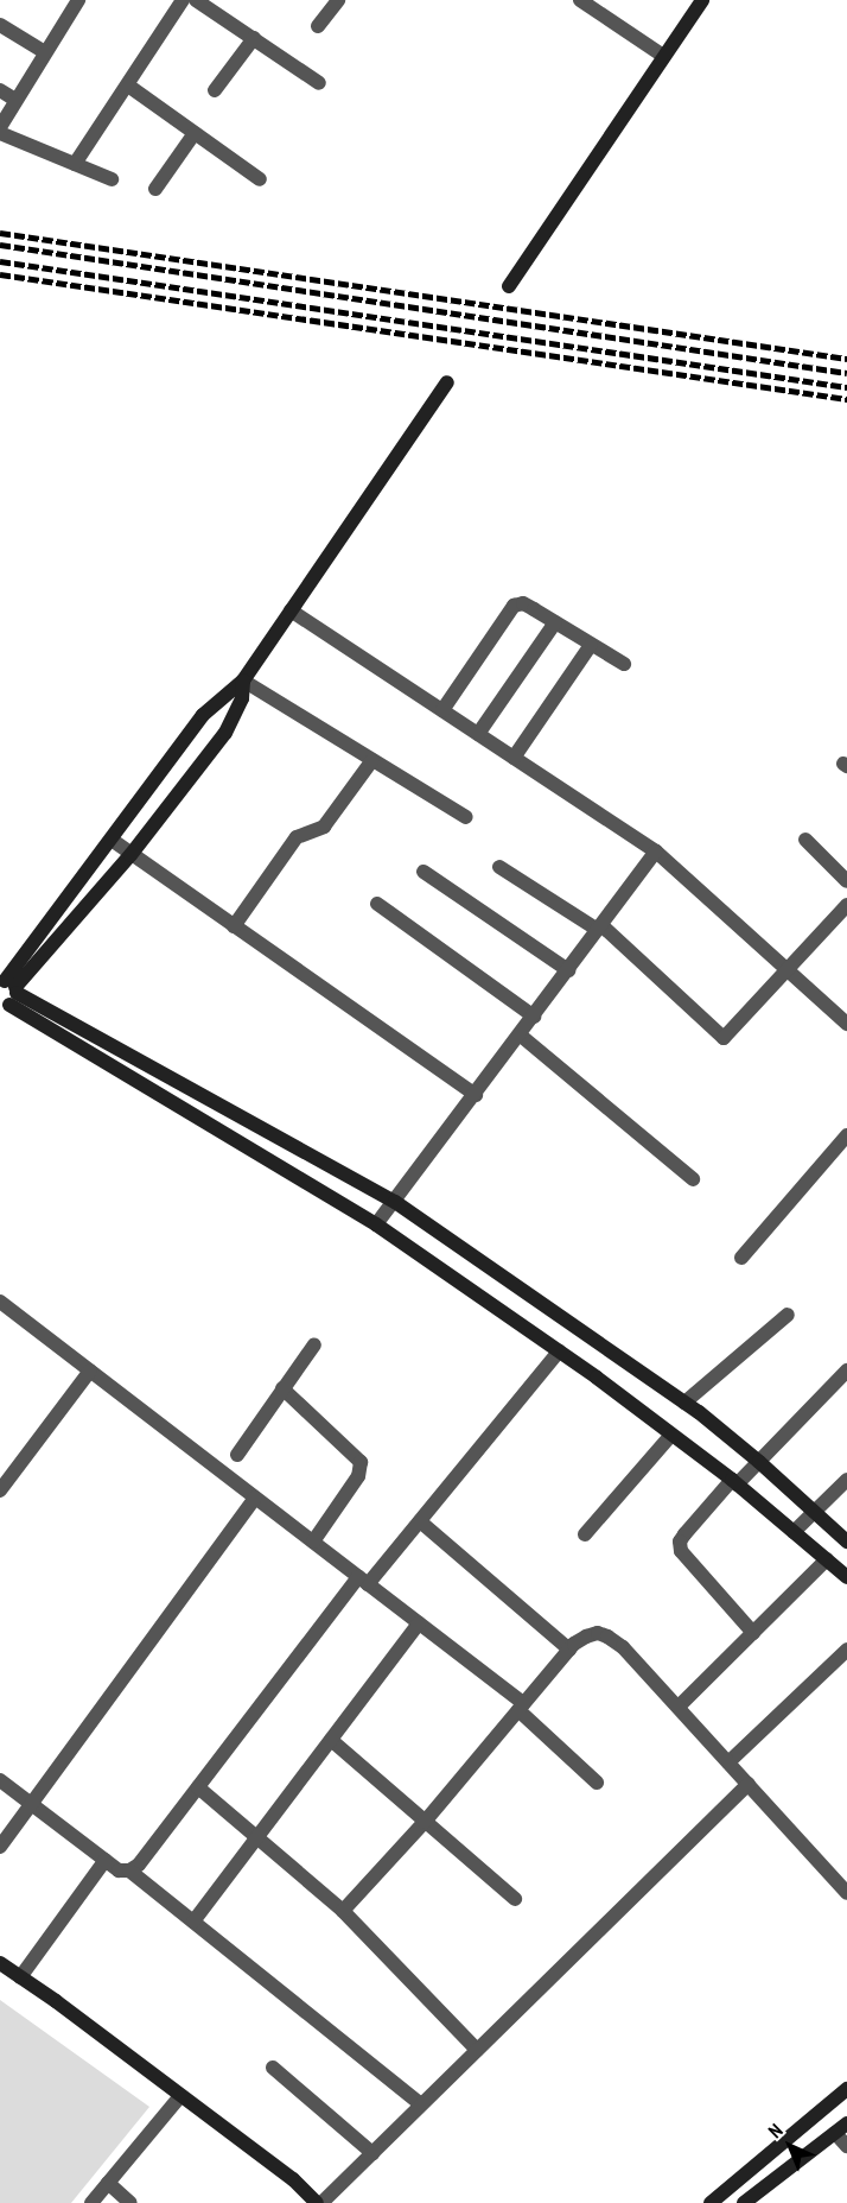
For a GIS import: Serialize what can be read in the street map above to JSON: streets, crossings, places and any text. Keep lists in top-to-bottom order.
{
  "north": "top left"
}
